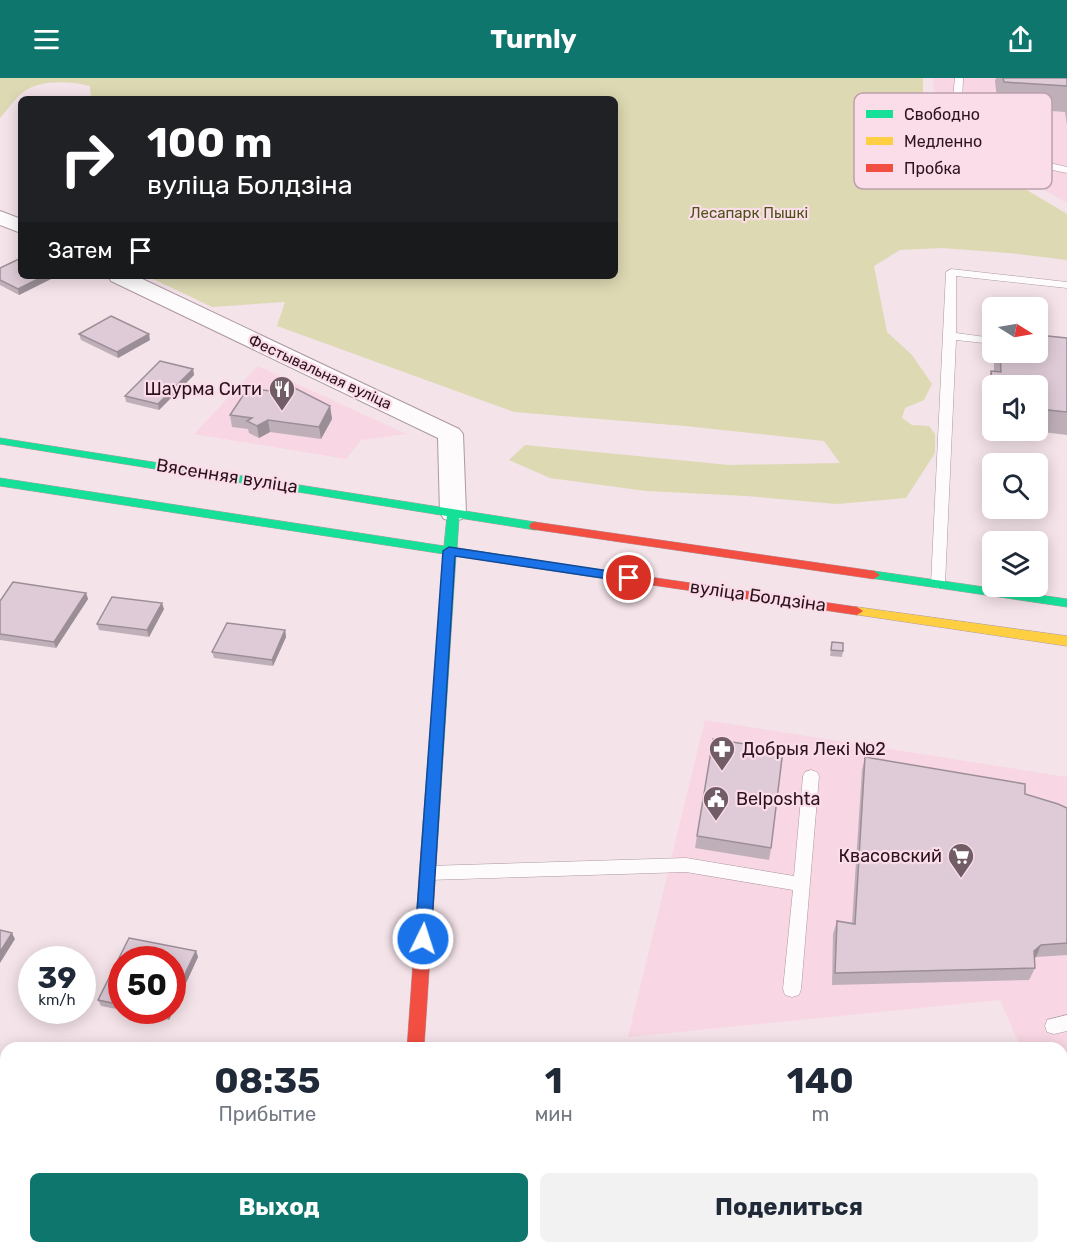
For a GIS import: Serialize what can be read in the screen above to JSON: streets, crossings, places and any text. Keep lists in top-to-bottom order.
{
  "streets": {
    "main road": ["Вясенняя вуліца", "вуліца Болдзіна"],
    "street": ["Фестывальная вуліца"]
  },
  "crossings": [
    ["Фестывальная вуліца", "Вясенняя вуліца"],
    ["Фестывальная вуліца", "вуліца Болдзіна"],
    ["Вясенняя вуліца", "вуліца Болдзіна"]
  ],
  "parks": ["Лесапарк Пышкі"],
  "places": {
    "restaurant": ["Шаурма Сити"],
    "pharmacy": ["Добрыя Лекі №2"],
    "public building": ["Belposhta"],
    "supermarket": ["Квасовский"]
  },
  "legend": ["Свободно", "Медленно", "Пробка"],
  "north": "right",
  "page": {
    "header": "Turnly",
    "turn": ["100 m", "вуліца Болдзіна"],
    "then": "Затем",
    "speed": "39 km/h",
    "limit": "50",
    "eta": [
      "08:35",
      "Прибытие",
      "1",
      "мин",
      "140",
      "m"
    ],
    "buttons": ["Выход", "Поделиться"]
  }
}
